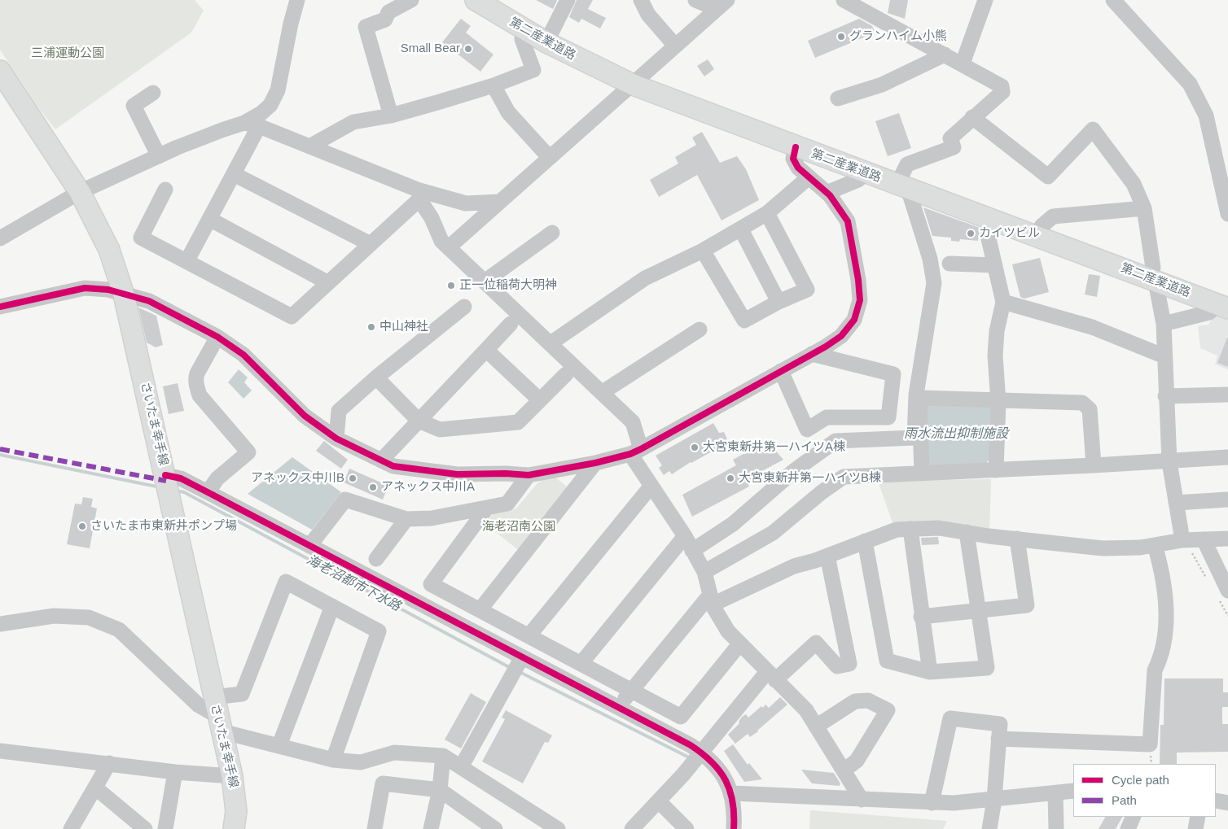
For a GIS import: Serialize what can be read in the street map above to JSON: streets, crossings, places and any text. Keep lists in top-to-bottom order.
{
  "streets": {
    "main road": ["第二産業道路", "さいたま幸手線"]
  },
  "water": ["雨水流出抑制施設", "海老沼都市下水路"],
  "parks": ["三浦運動公園", "海老沼南公園"],
  "places": [
    "グランハイム小熊",
    "Small Bear",
    "カイツビル",
    "正一位稲荷大明神",
    "中山神社",
    "大宮東新井第一ハイツA棟",
    "アネックス中川B",
    "大宮東新井第一ハイツB棟",
    "アネックス中川A",
    "さいたま市東新井ポンプ場"
  ],
  "legend": ["Cycle path", "Path"]
}
